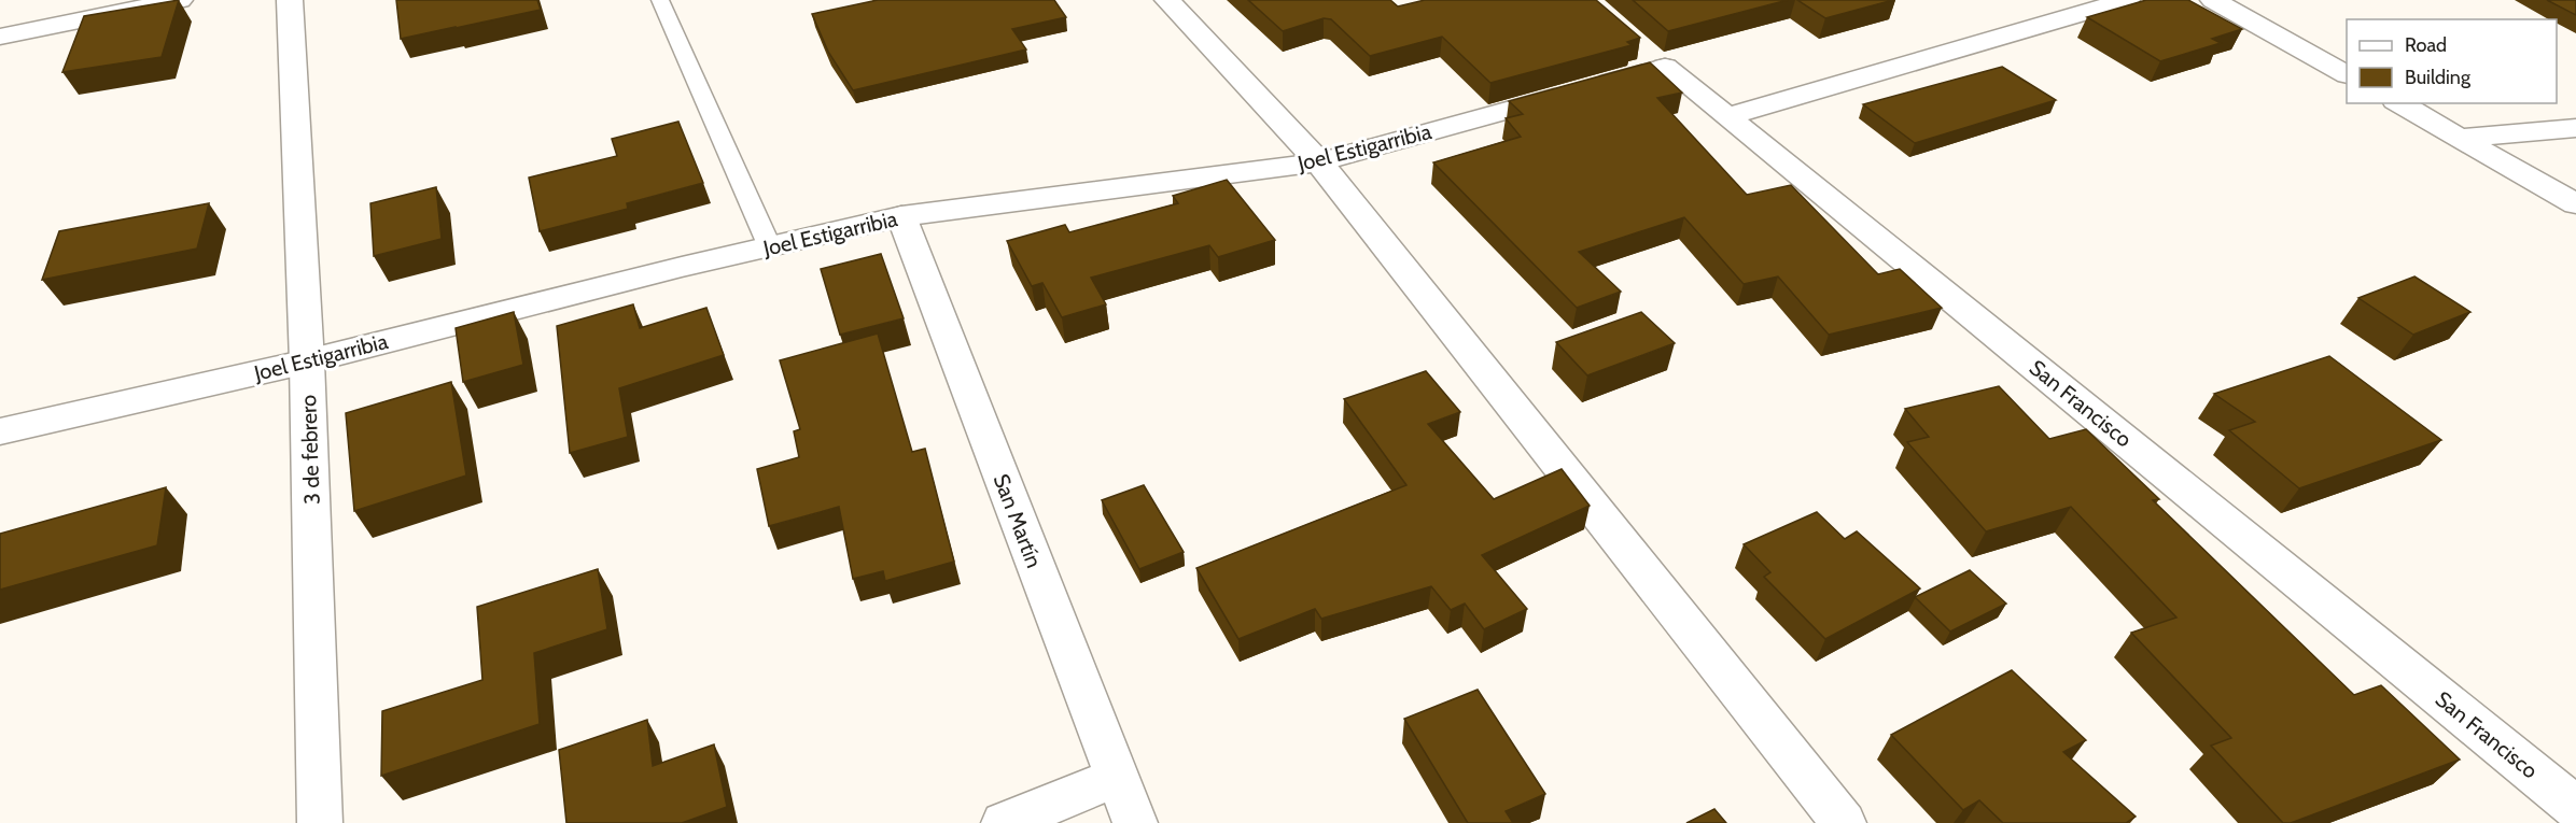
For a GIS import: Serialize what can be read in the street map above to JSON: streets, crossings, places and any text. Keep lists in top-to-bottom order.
{
  "streets": {
    "street": [
      "Joel Estigarribia",
      "San Francisco",
      "3 de febrero",
      "San Martín"
    ]
  },
  "crossings": [
    ["Joel Estigarribia", "San Francisco"],
    ["Joel Estigarribia", "3 de febrero"],
    ["Joel Estigarribia", "San Martín"]
  ],
  "legend": ["Road", "Building"]
}
